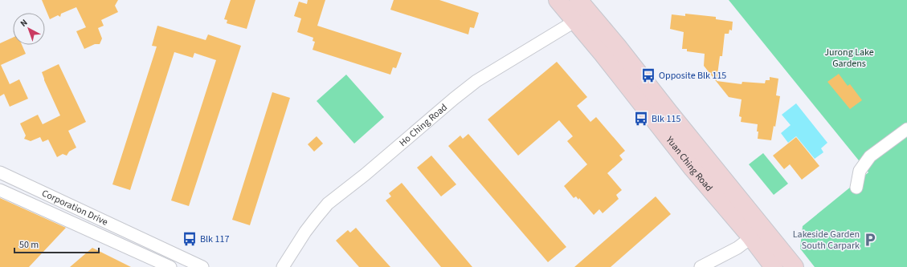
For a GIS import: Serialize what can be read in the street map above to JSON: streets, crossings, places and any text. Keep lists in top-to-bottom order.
{
  "streets": {
    "street": ["Ho Ching Road", "Yuan Ching Road", "Corporation Drive"]
  },
  "crossings": [
    ["Ho Ching Road", "Yuan Ching Road"]
  ],
  "parks": ["Jurong Lake Gardens"],
  "places": {
    "bus stop": ["Opposite Blk 115", "Blk 115", "Blk 117"],
    "parking": ["Lakeside Garden South Carpark"]
  },
  "scale_bar": "50 m",
  "north": "top left"
}
